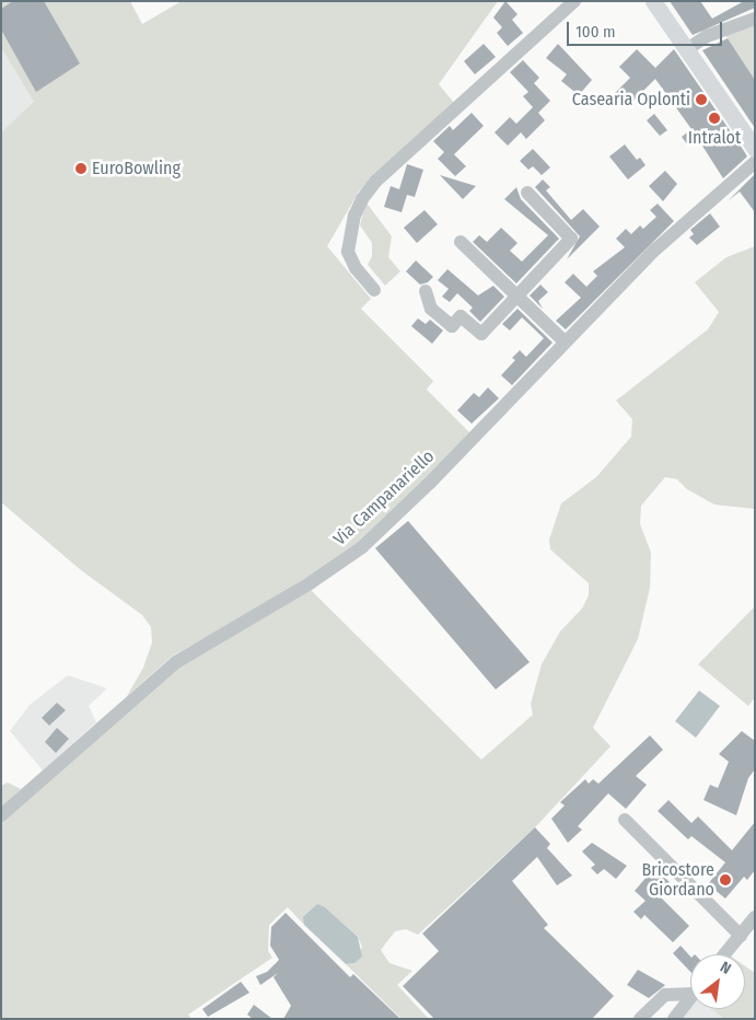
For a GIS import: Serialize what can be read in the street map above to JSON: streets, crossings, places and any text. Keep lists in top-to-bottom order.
{
  "streets": {
    "street": ["Via Campanariello"]
  },
  "places": [
    "Casearia Oplonti",
    "Intralot",
    "EuroBowling",
    "Bricostore Giordano"
  ],
  "scale_bar": "100 m",
  "north": "top right"
}
